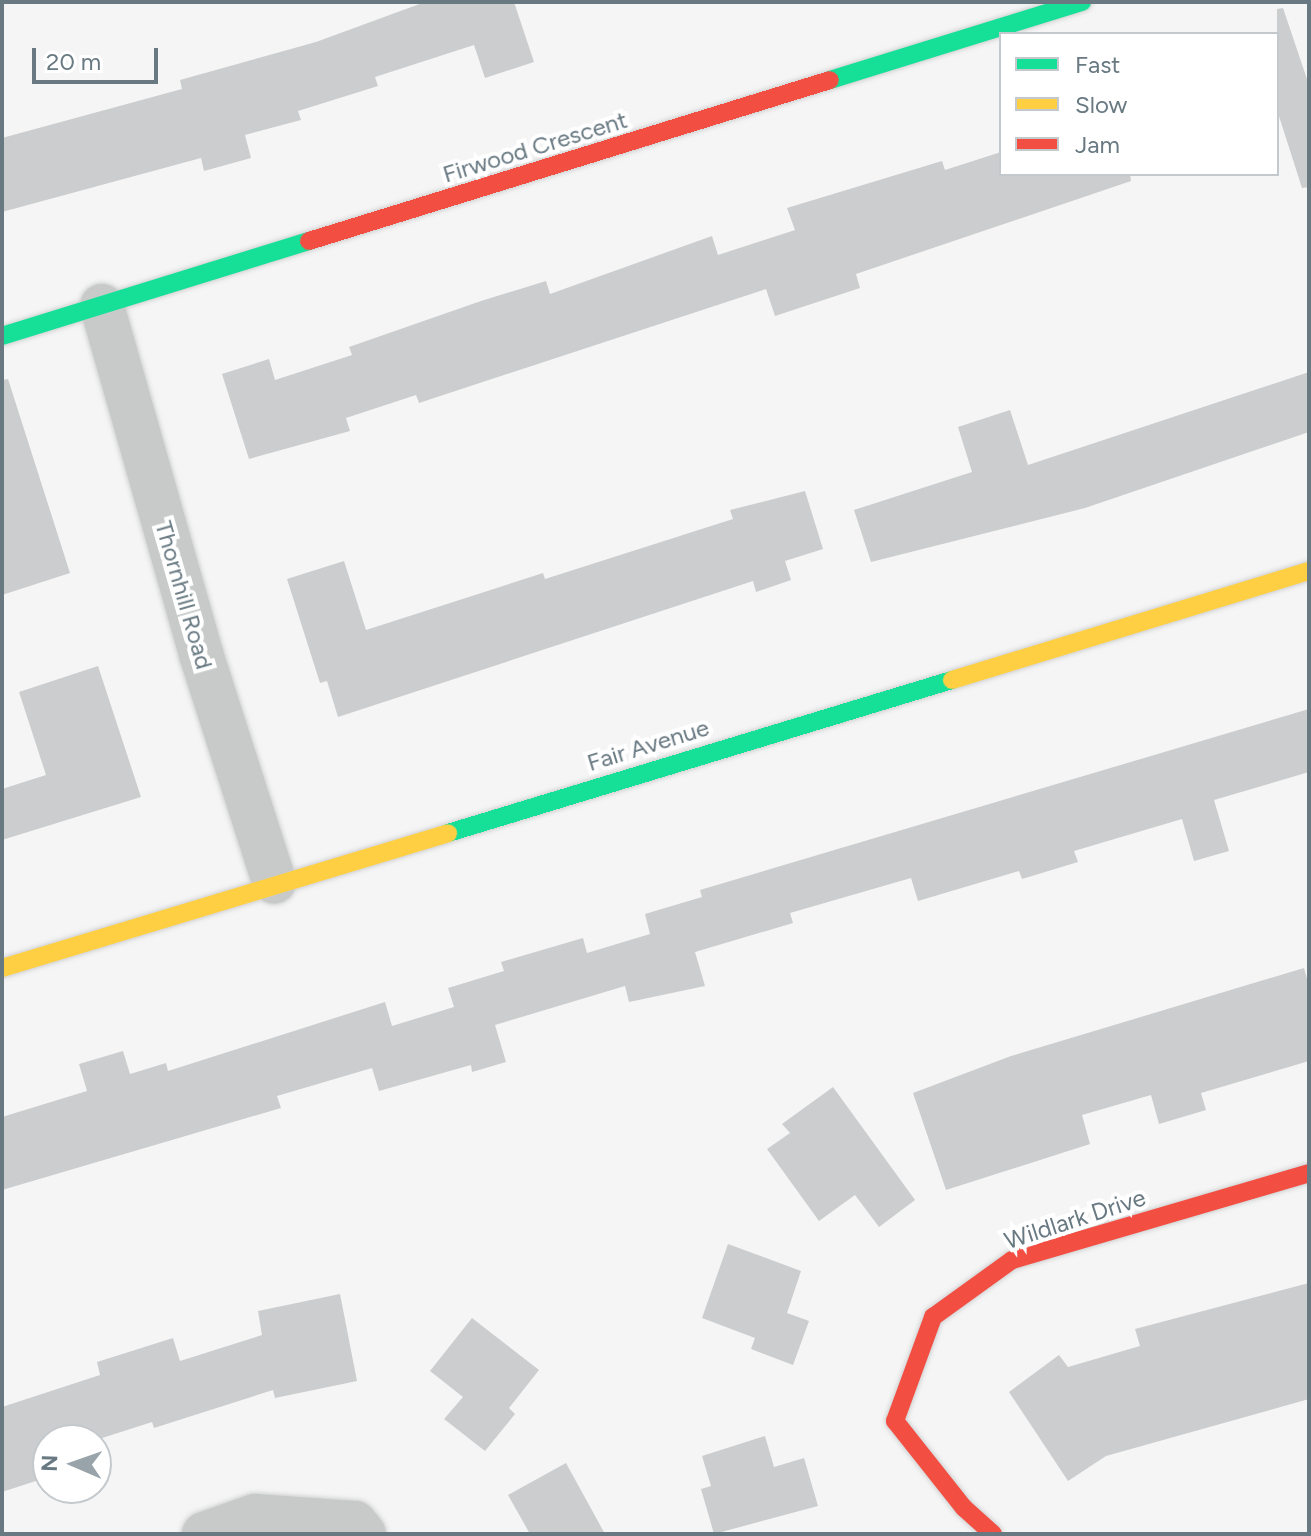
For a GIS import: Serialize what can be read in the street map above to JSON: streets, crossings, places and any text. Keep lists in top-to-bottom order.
{
  "streets": {
    "street": [
      "Firwood Crescent",
      "Thornhill Road",
      "Fair Avenue",
      "Wildlark Drive"
    ]
  },
  "crossings": [
    ["Firwood Crescent", "Thornhill Road"],
    ["Thornhill Road", "Fair Avenue"]
  ],
  "legend": ["Fast", "Slow", "Jam"],
  "scale_bar": "20 m",
  "north": "left"
}
